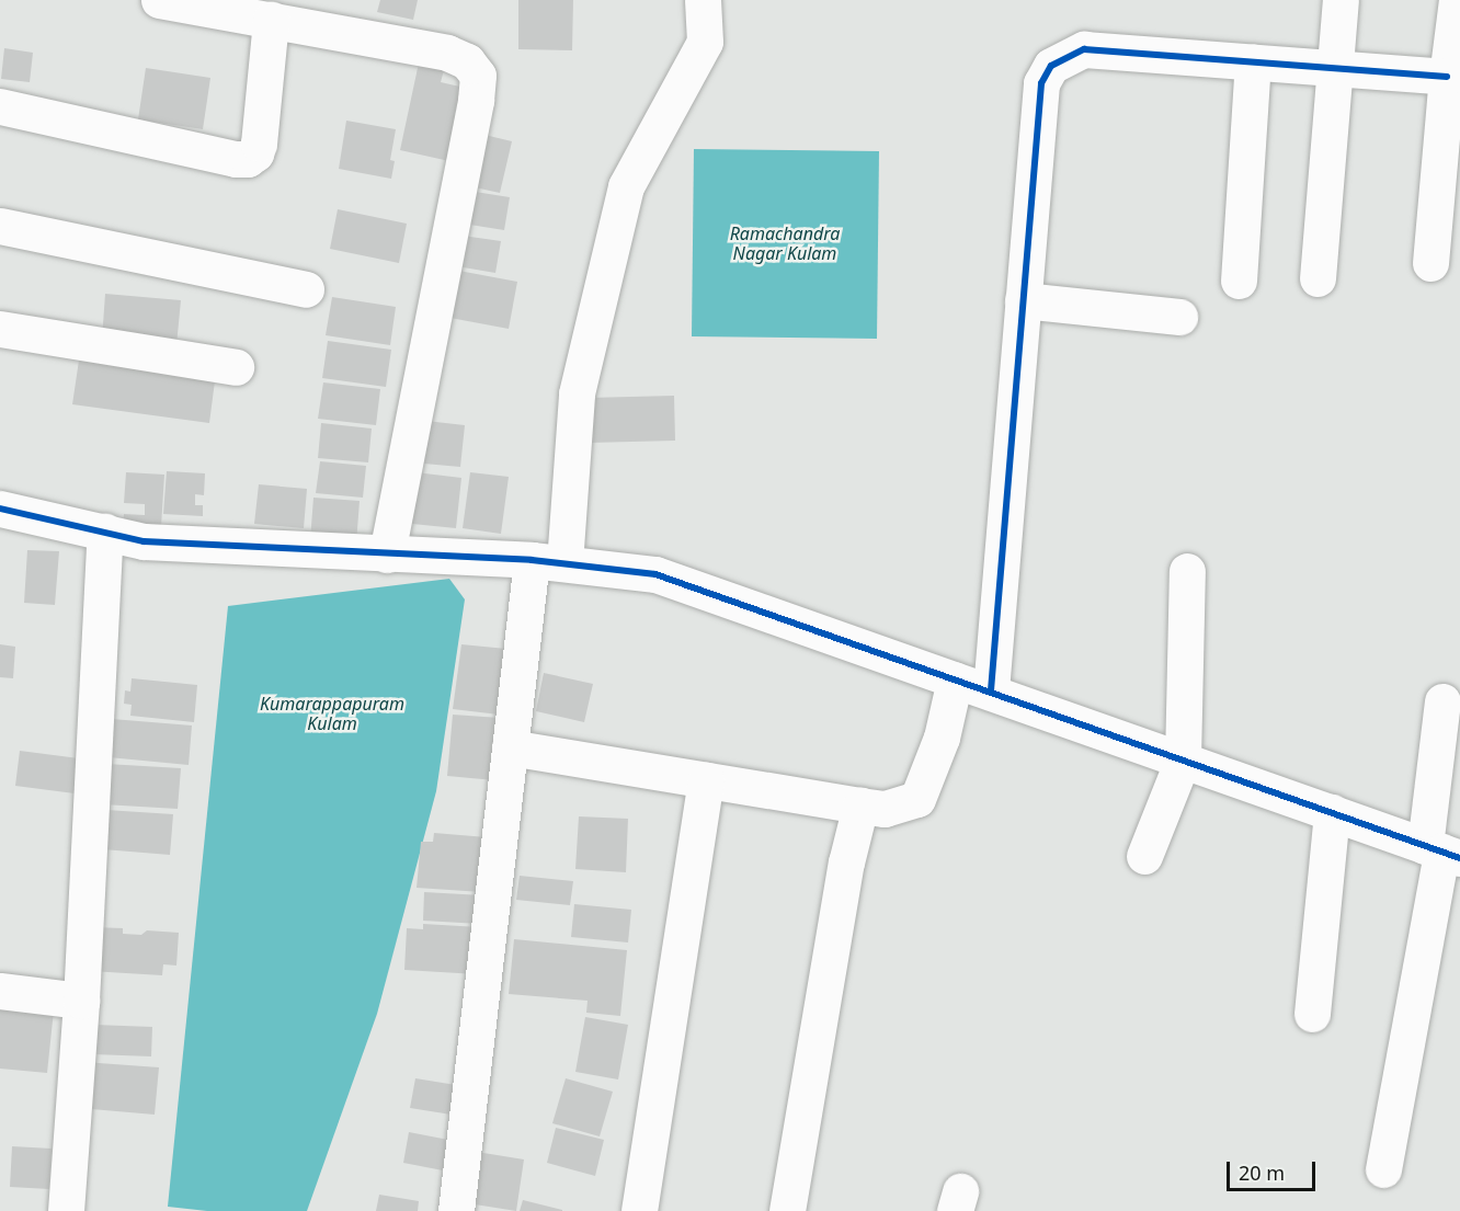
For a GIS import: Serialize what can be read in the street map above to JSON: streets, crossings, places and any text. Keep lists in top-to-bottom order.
{
  "water": ["Ramachandra Nagar Kulam", "Kumarappapuram Kulam"],
  "scale_bar": "20 m"
}
